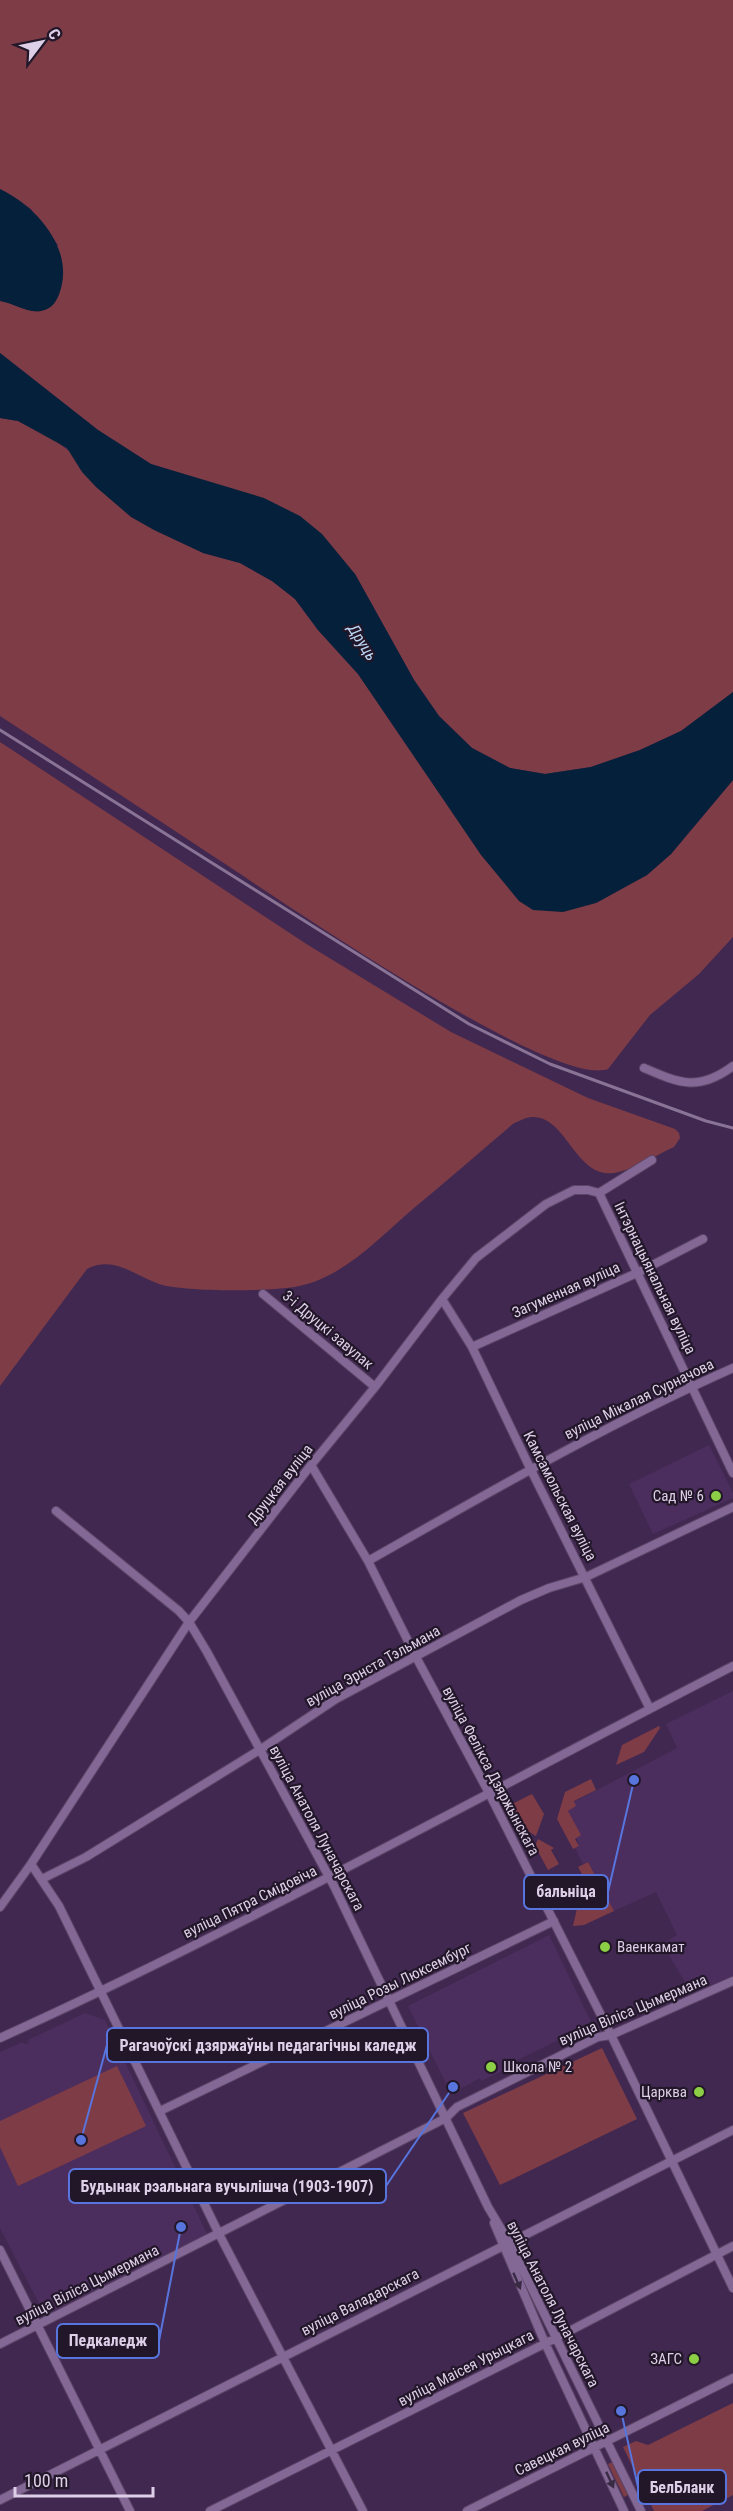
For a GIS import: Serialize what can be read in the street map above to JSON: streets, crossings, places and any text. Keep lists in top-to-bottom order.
{
  "streets": {
    "street": [
      "Інтэрнацыянальная вуліца",
      "Загуменная вуліца",
      "3-і Друцкі завулак",
      "вуліца Мікалая Сурначова",
      "Друцкая вуліца",
      "Камсамольская вуліца",
      "вуліца Эрнста Тэльмана",
      "вуліца Фелікса Дзяржынскага",
      "вуліца Анатоля Луначарскага",
      "вуліца Пятра Смідовіча",
      "вуліца Розы Люксембург",
      "вуліца Віліса Цымермана",
      "вуліца Валадарскага",
      "вуліца Маісея Урыцкага",
      "Савецкая вуліца"
    ]
  },
  "crossings": [
    ["Інтэрнацыянальная вуліца", "Загуменная вуліца"],
    ["Інтэрнацыянальная вуліца", "вуліца Мікалая Сурначова"],
    ["Інтэрнацыянальная вуліца", "Друцкая вуліца"],
    ["Загуменная вуліца", "Камсамольская вуліца"],
    ["3-і Друцкі завулак", "Друцкая вуліца"],
    ["вуліца Мікалая Сурначова", "Камсамольская вуліца"],
    ["вуліца Мікалая Сурначова", "вуліца Фелікса Дзяржынскага"],
    ["Друцкая вуліца", "Камсамольская вуліца"],
    ["Друцкая вуліца", "вуліца Фелікса Дзяржынскага"],
    ["Друцкая вуліца", "вуліца Анатоля Луначарскага"],
    ["Камсамольская вуліца", "вуліца Эрнста Тэльмана"],
    ["Камсамольская вуліца", "вуліца Пятра Смідовіча"],
    ["вуліца Эрнста Тэльмана", "вуліца Фелікса Дзяржынскага"],
    ["вуліца Эрнста Тэльмана", "вуліца Анатоля Луначарскага"],
    ["вуліца Фелікса Дзяржынскага", "вуліца Пятра Смідовіча"],
    ["вуліца Фелікса Дзяржынскага", "вуліца Розы Люксембург"],
    ["вуліца Фелікса Дзяржынскага", "вуліца Віліса Цымермана"],
    ["вуліца Фелікса Дзяржынскага", "вуліца Валадарскага"],
    ["вуліца Фелікса Дзяржынскага", "вуліца Маісея Урыцкага"],
    ["вуліца Анатоля Луначарскага", "вуліца Пятра Смідовіча"],
    ["вуліца Анатоля Луначарскага", "вуліца Розы Люксембург"],
    ["вуліца Анатоля Луначарскага", "вуліца Віліса Цымермана"],
    ["вуліца Анатоля Луначарскага", "вуліца Валадарскага"],
    ["вуліца Анатоля Луначарскага", "вуліца Маісея Урыцкага"],
    ["вуліца Анатоля Луначарскага", "Савецкая вуліца"]
  ],
  "water": ["Друць"],
  "places": [
    "Сад № 6",
    "бальніца",
    "Ваенкамат",
    "Школа № 2",
    "Будынак рэальнага вучылішча (1903-1907)",
    "Царква",
    "Рагачоўскі дзяржаўны педагагічны каледж",
    "Педкаледж",
    "ЗАГС",
    "БелБланк"
  ],
  "scale_bar": "100 m",
  "north": "top right"
}
